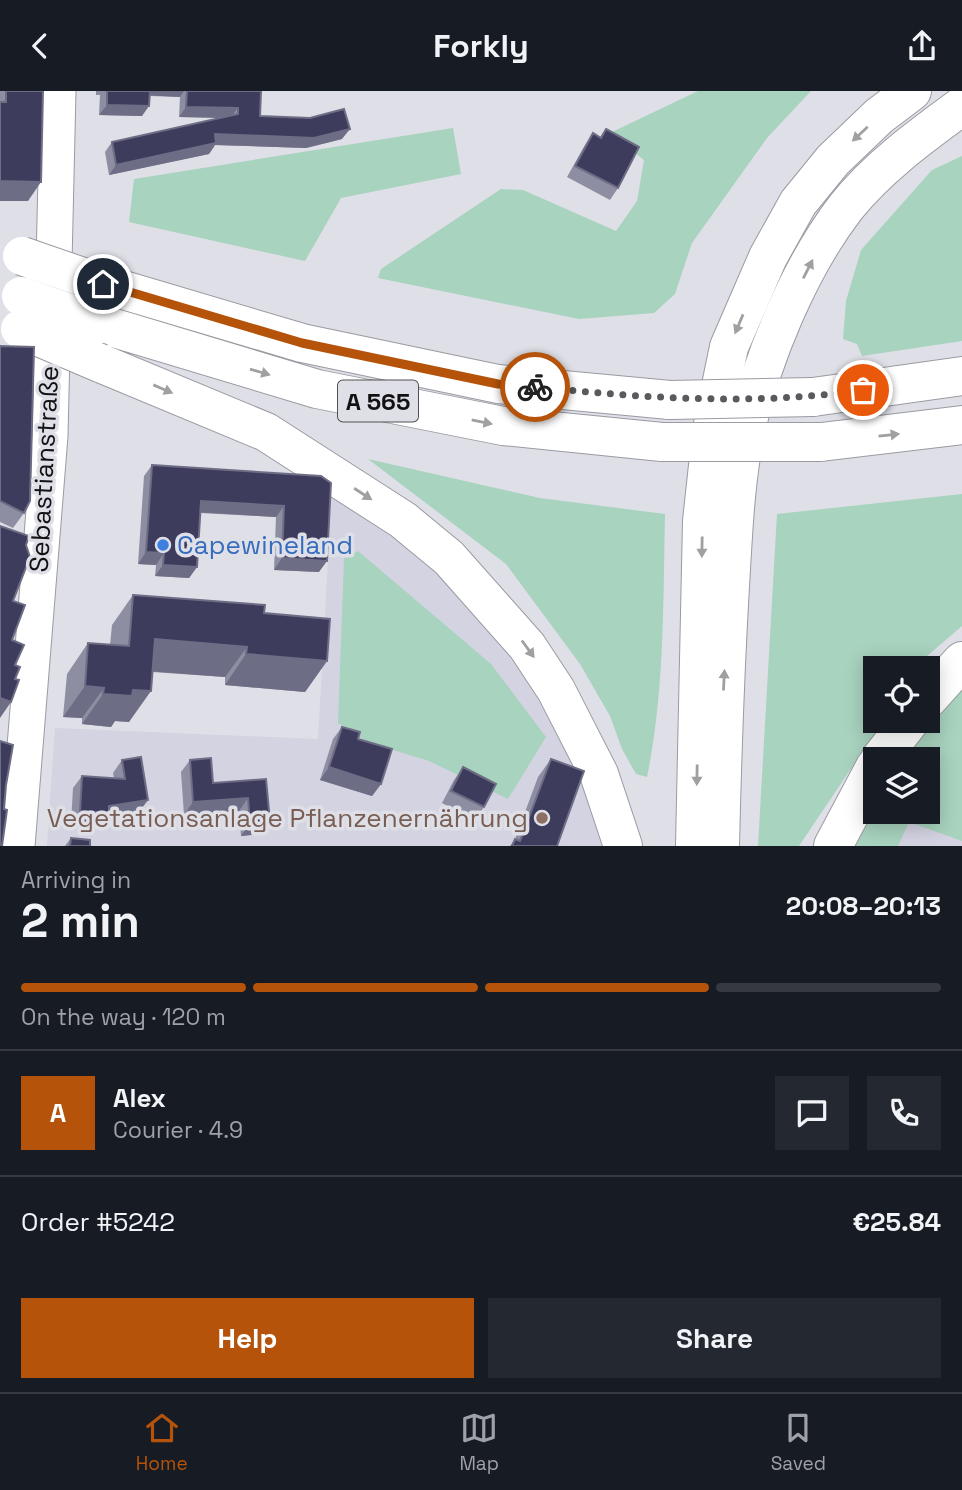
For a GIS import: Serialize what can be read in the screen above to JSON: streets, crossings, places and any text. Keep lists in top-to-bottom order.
{
  "streets": {
    "highway": ["A 565"],
    "street": ["Sebastianstraße"]
  },
  "places": ["Capewineland", "Vegetationsanlage Pflanzenernährung"],
  "page": {
    "header": "Forkly",
    "heading": ["2 min", "Arriving in", "20:08–20:13"],
    "panel": [
      "Alex",
      "Courier · 4.9",
      "Order #5242",
      "€25.84"
    ],
    "bar": "On the way · 120 m",
    "round": "A",
    "buttons": ["Help", "Share"],
    "tabs": ["Home", "Map", "Saved"]
  }
}
